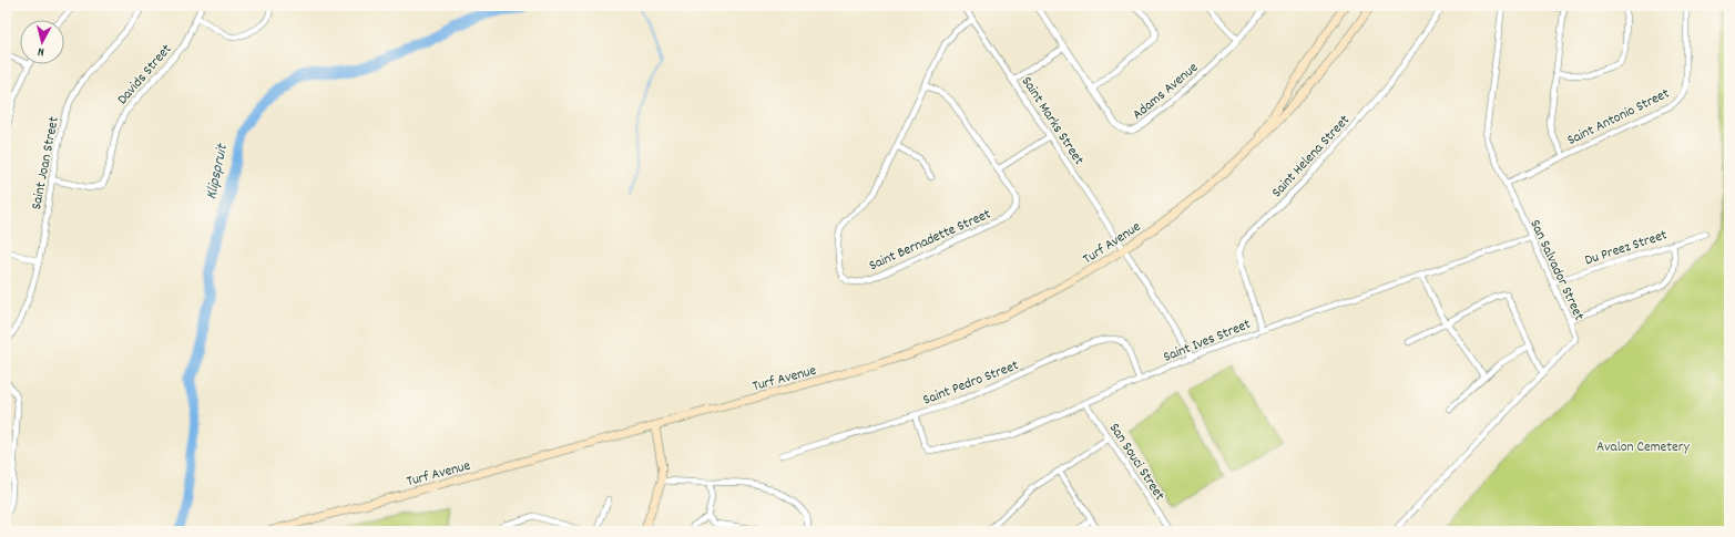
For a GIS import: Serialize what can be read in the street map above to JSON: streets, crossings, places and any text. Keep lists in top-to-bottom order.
{
  "streets": {
    "main road": ["Turf Avenue"],
    "street": [
      "Davids Street",
      "Adams Avenue",
      "Saint Antonio Street",
      "Saint Marks Street",
      "Saint Helena Street",
      "Saint Joan Street",
      "Saint Bernadette Street",
      "Du Preez Street",
      "San Salvador Street",
      "Saint Ives Street",
      "Saint Pedro Street",
      "San Souci Street"
    ]
  },
  "crossings": [
    ["Davids Street", "Saint Joan Street"],
    ["Saint Antonio Street", "San Salvador Street"],
    ["Saint Marks Street", "Saint Bernadette Street"],
    ["Saint Marks Street", "Turf Avenue"],
    ["Saint Marks Street", "Saint Ives Street"],
    ["Saint Helena Street", "Saint Ives Street"],
    ["Du Preez Street", "San Salvador Street"],
    ["San Salvador Street", "Saint Ives Street"],
    ["Saint Ives Street", "Saint Pedro Street"],
    ["Saint Ives Street", "San Souci Street"]
  ],
  "water": ["Klipspruit"],
  "parks": ["Avalon Cemetery"],
  "north": "bottom"
}
